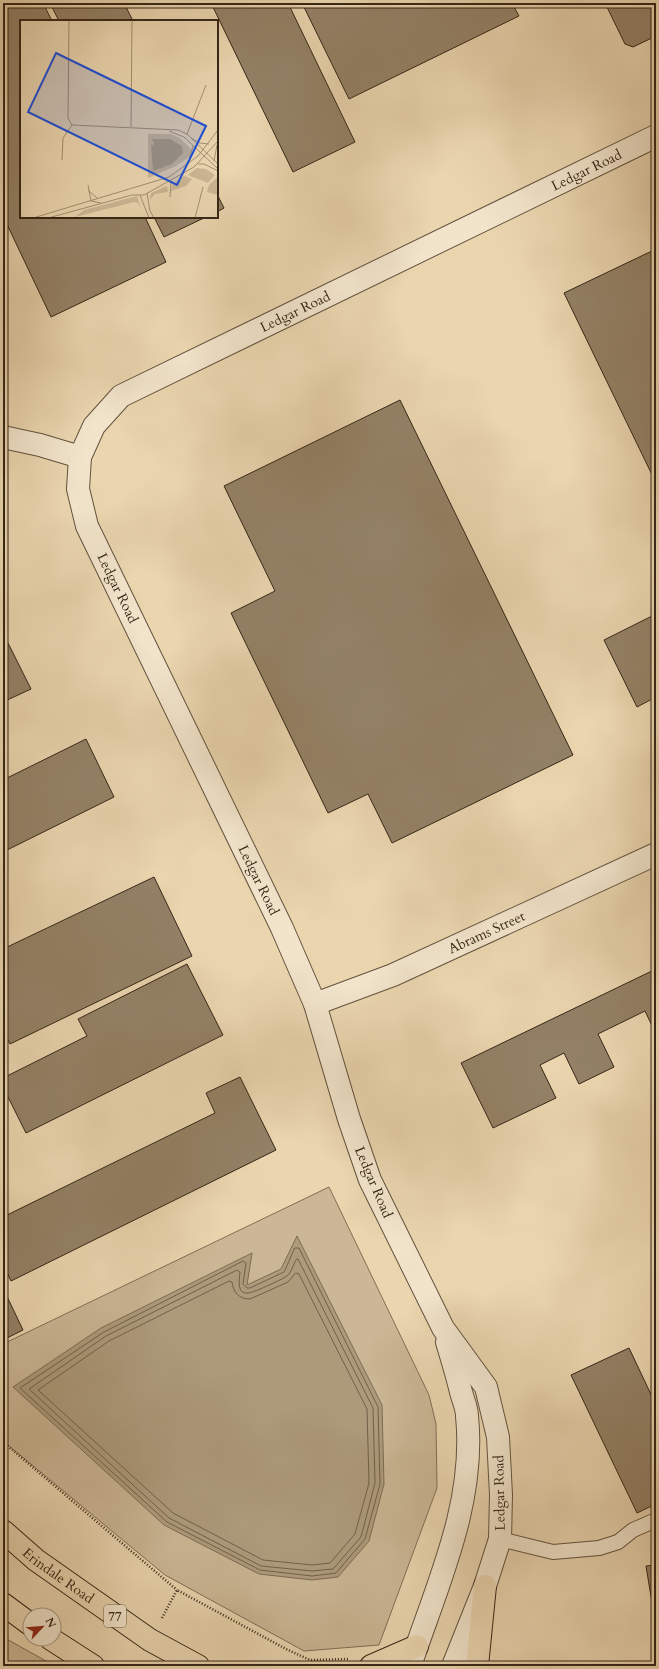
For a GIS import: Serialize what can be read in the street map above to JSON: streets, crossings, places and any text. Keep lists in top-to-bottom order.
{
  "streets": {
    "main road": ["Erindale Road", "77"],
    "street": ["Ledgar Road", "Abrams Street"]
  },
  "crossings": [
    ["Ledgar Road", "Abrams Street"]
  ],
  "north": "top right"
}
